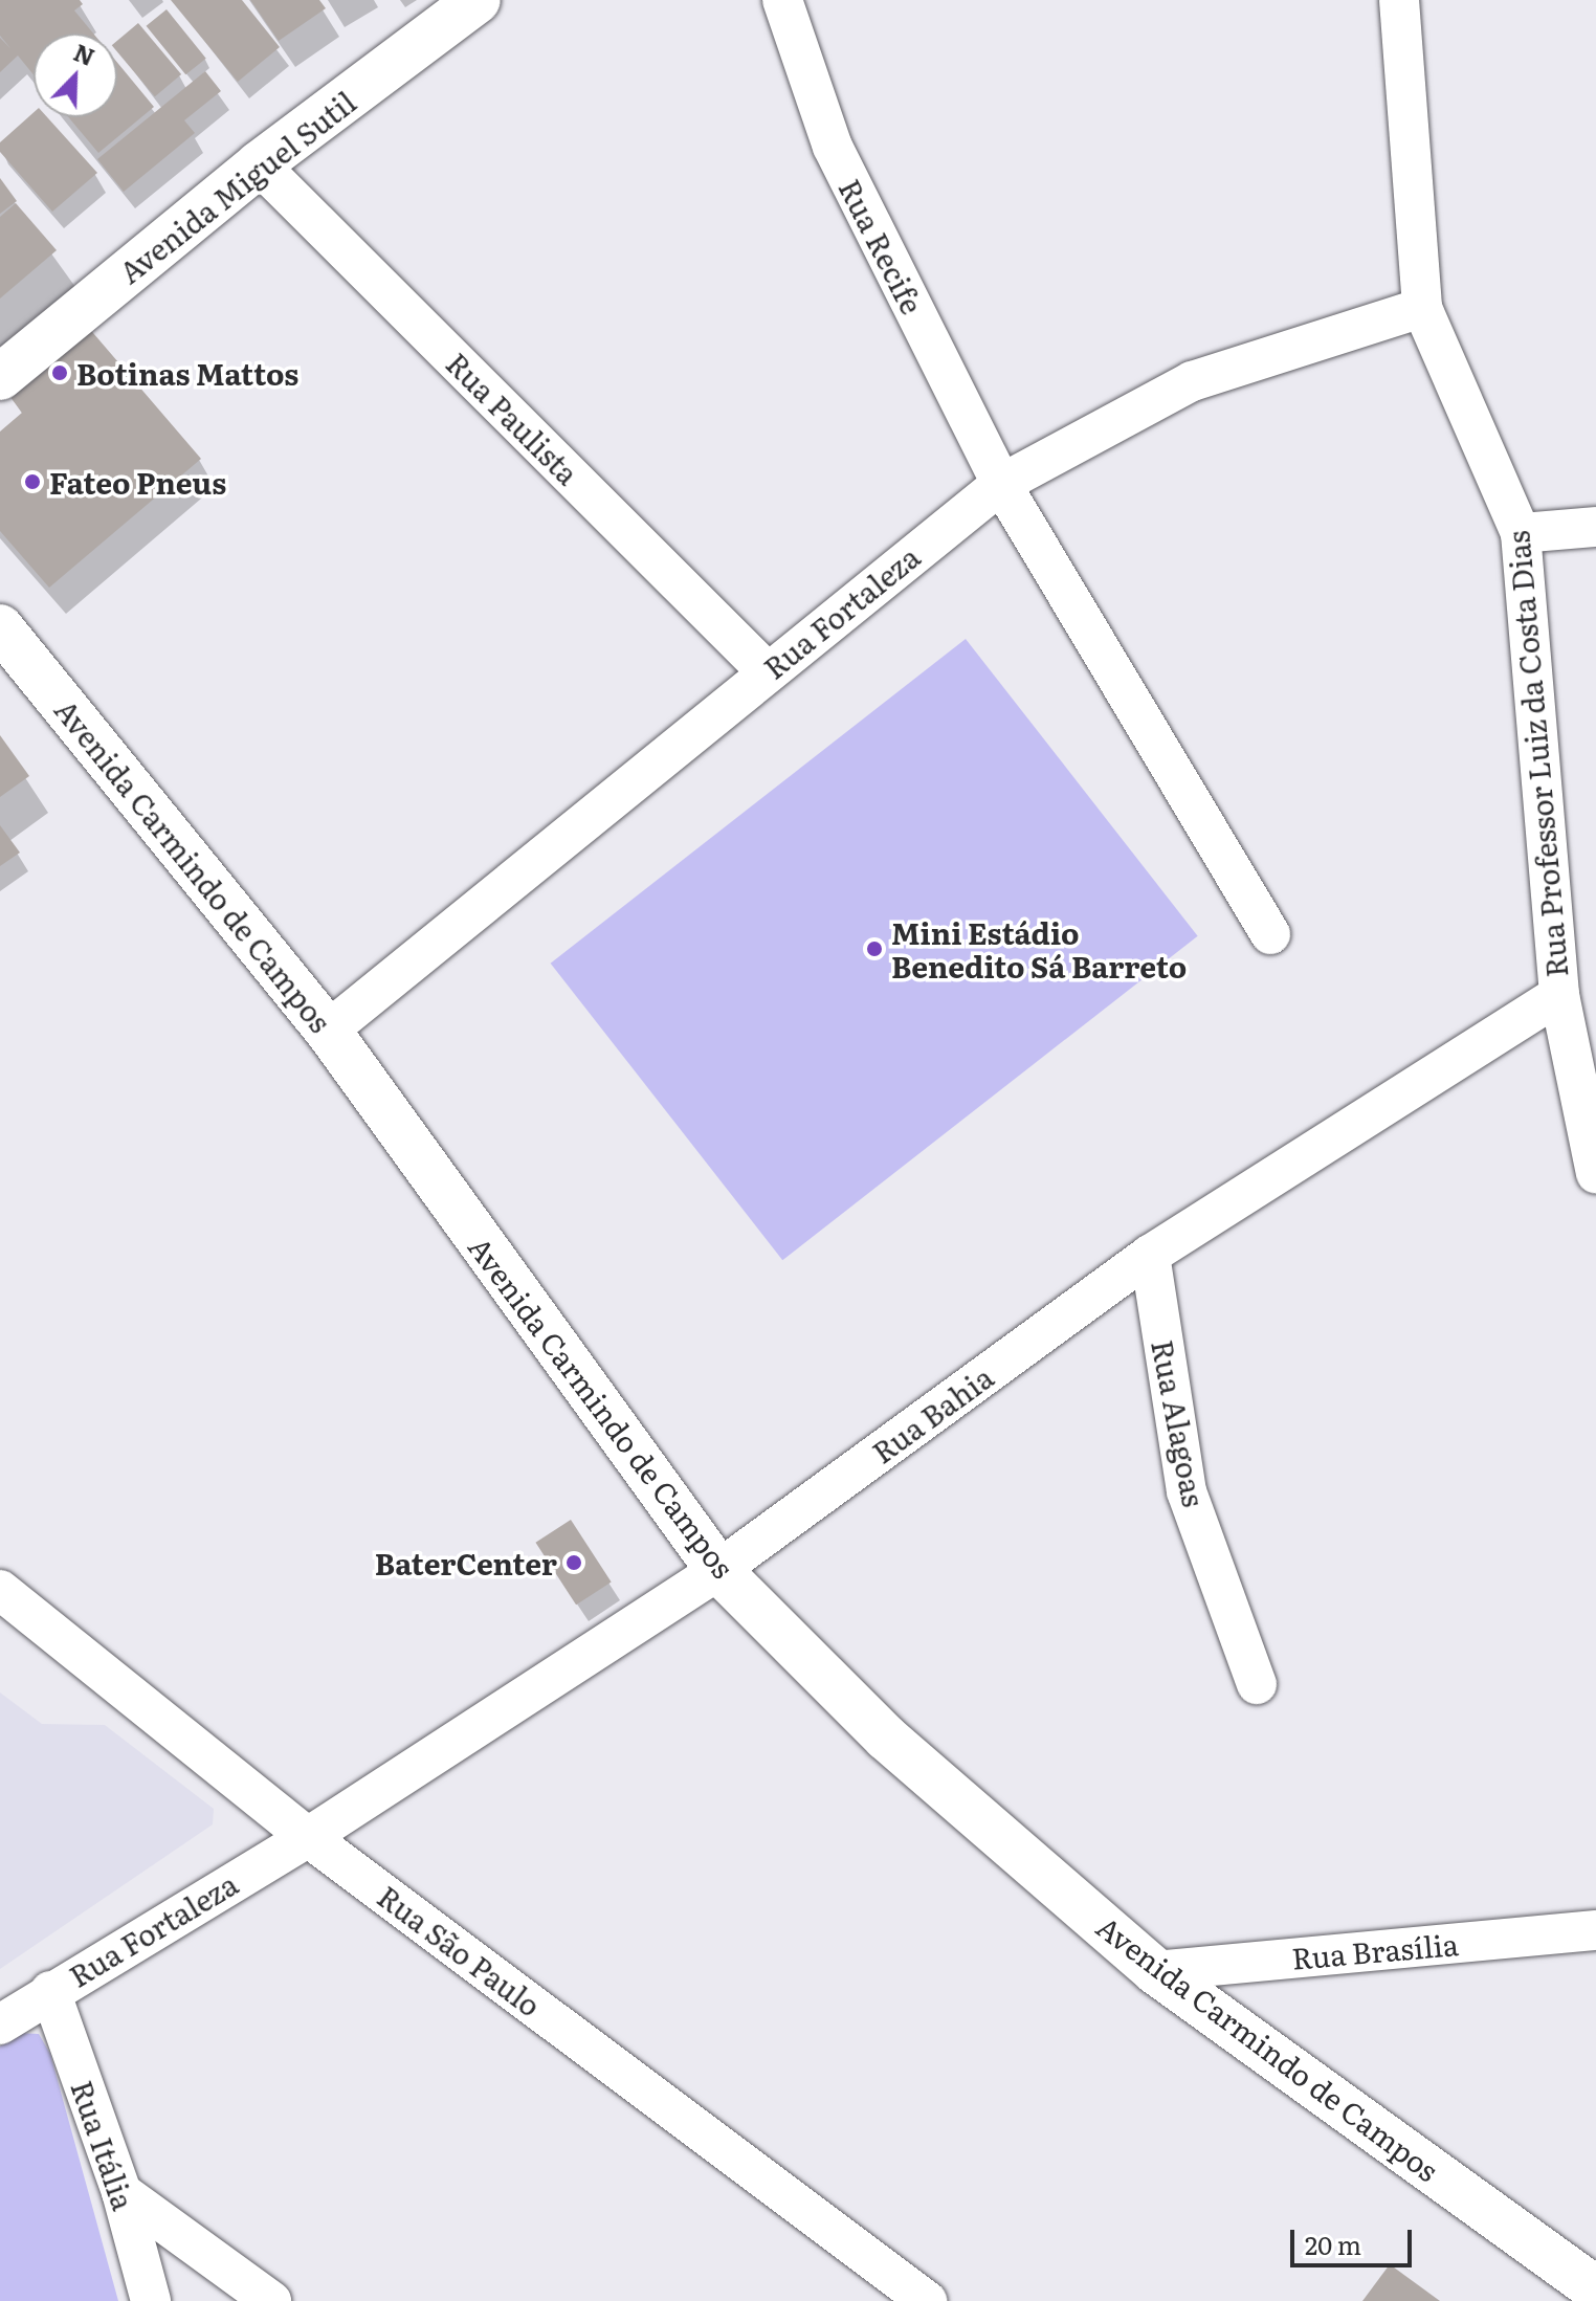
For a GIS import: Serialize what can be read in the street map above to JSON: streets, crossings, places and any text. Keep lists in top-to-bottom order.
{
  "streets": {
    "main road": ["Avenida Miguel Sutil", "Avenida Carmindo de Campos"],
    "street": [
      "Rua Recife",
      "Rua Paulista",
      "Rua Fortaleza",
      "Rua Professor Luiz da Costa Dias",
      "Rua Bahia",
      "Rua Alagoas",
      "Rua São Paulo",
      "Rua Brasília",
      "Rua Itália"
    ]
  },
  "crossings": [
    ["Avenida Miguel Sutil", "Rua Paulista"],
    ["Rua Recife", "Rua Fortaleza"],
    ["Rua Paulista", "Rua Fortaleza"],
    ["Rua Fortaleza", "Rua Professor Luiz da Costa Dias"],
    ["Rua Fortaleza", "Avenida Carmindo de Campos"],
    ["Rua Fortaleza", "Rua Bahia"],
    ["Rua Fortaleza", "Rua São Paulo"],
    ["Rua Fortaleza", "Rua Itália"],
    ["Rua Professor Luiz da Costa Dias", "Rua Bahia"],
    ["Avenida Carmindo de Campos", "Rua Bahia"],
    ["Avenida Carmindo de Campos", "Rua Brasília"],
    ["Rua Bahia", "Rua Alagoas"],
    ["Rua Bahia", "Rua São Paulo"]
  ],
  "places": [
    "Botinas Mattos",
    "Fateo Pneus",
    "Mini Estádio Benedito Sá Barreto",
    "BaterCenter"
  ],
  "scale_bar": "20 m",
  "north": "top right"
}
